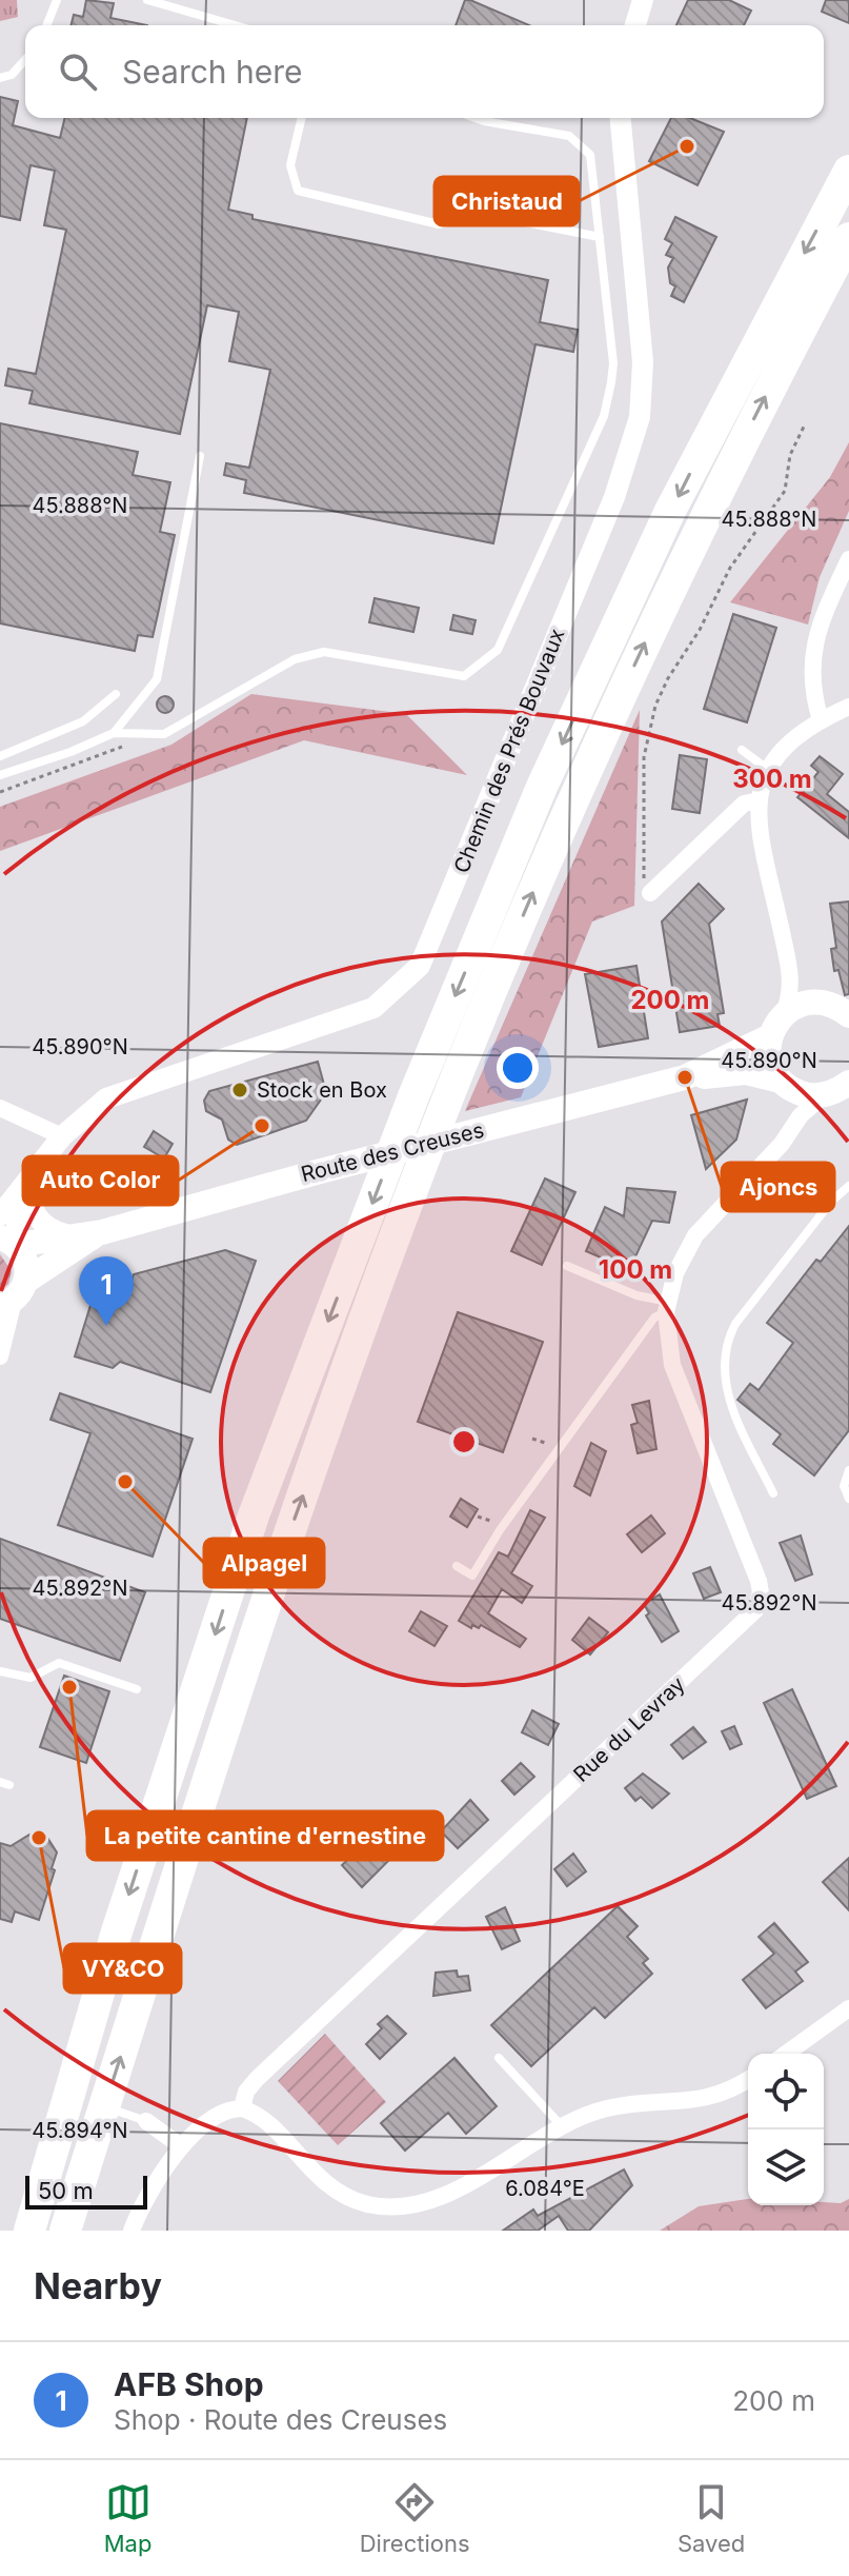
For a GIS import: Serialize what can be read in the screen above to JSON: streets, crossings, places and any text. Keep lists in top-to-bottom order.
{
  "streets": {
    "main road": ["Route des Creuses"],
    "street": ["Chemin des Prés Bouvaux", "Rue du Levray"]
  },
  "crossings": [
    ["Route des Creuses", "Rue du Levray"]
  ],
  "places": [
    "Christaud",
    "Ajoncs",
    "Stock en Box",
    "Auto Color",
    "Alpagel",
    "La petite cantine d'ernestine",
    "VY&CO"
  ],
  "scale_bar": "50 m",
  "page": {
    "search": "Search here",
    "pins": "1",
    "scale": "50 m",
    "heading": "Nearby",
    "list": [
      {
        "mark": "1",
        "name": "AFB Shop",
        "note": "Shop · Route des Creuses",
        "value": "200 m"
      }
    ],
    "nav": ["Map", "Directions", "Saved"]
  },
  "coordinates": [
    "45.888°N",
    "45.890°N",
    "45.892°N",
    "45.894°N",
    "6.084°E"
  ],
  "rings": ["300 m", "200 m", "100 m"]
}
